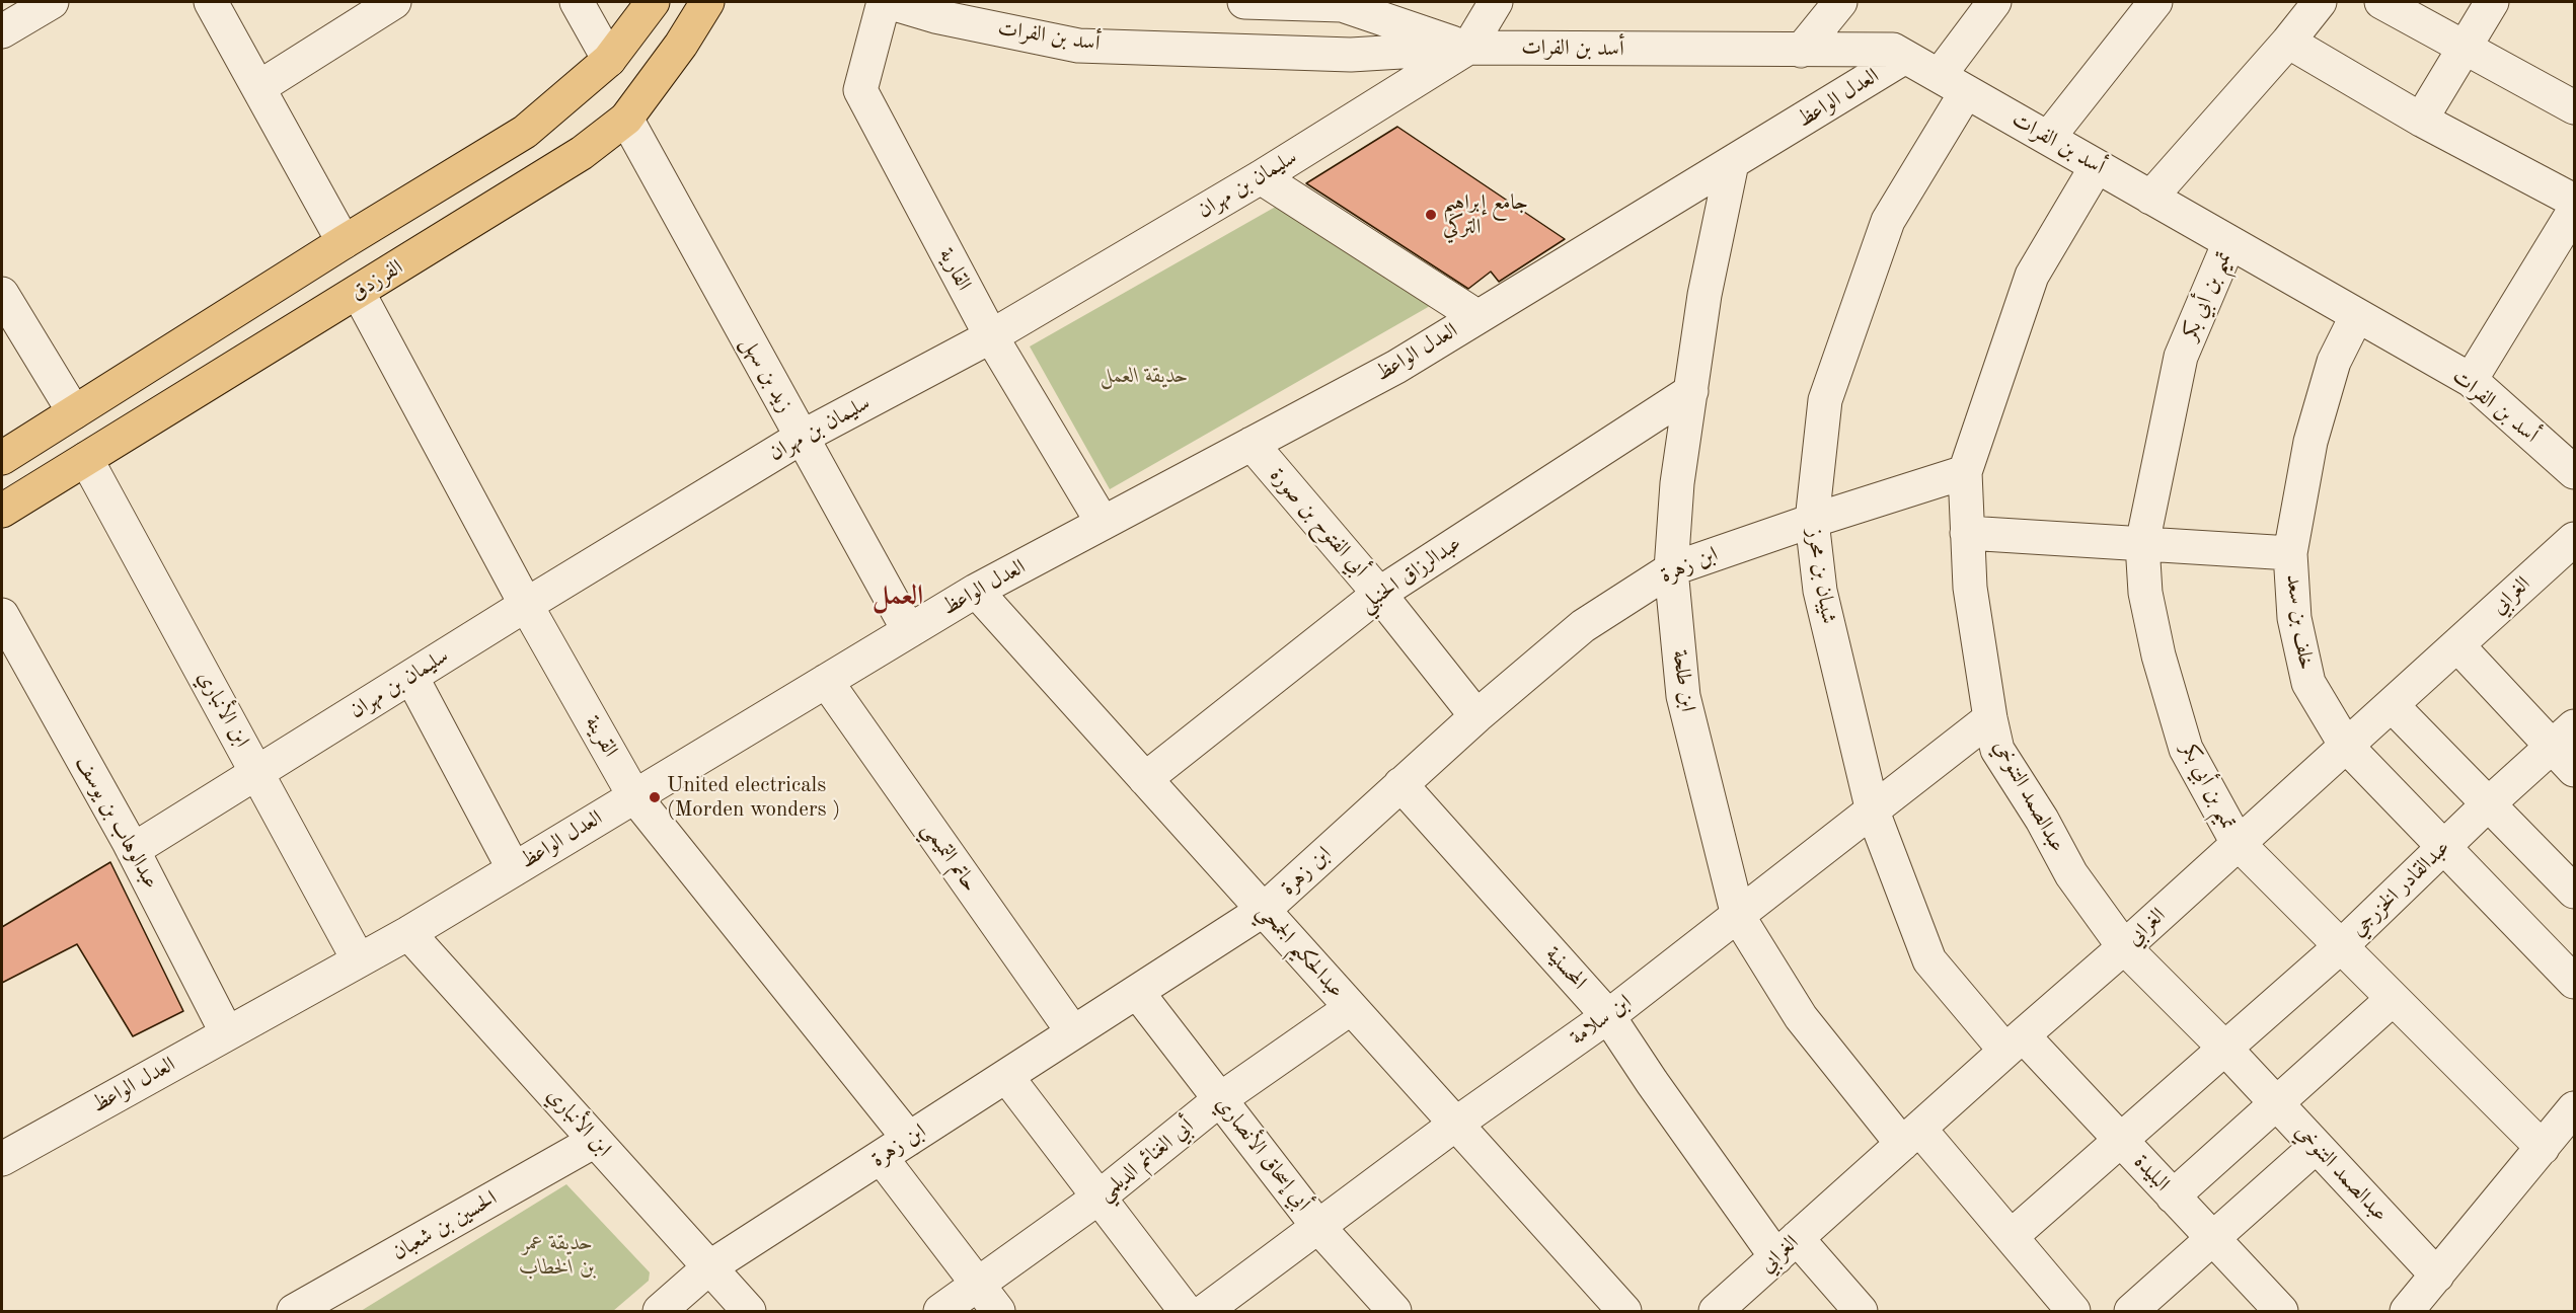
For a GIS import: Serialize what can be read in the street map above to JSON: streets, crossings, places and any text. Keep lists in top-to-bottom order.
{
  "streets": {
    "main road": ["الفرزدق"],
    "street": [
      "أسد بن الفرات",
      "العدل الواعظ",
      "سليمان بن مهران",
      "القارية",
      "تميم بن أبي بكر",
      "زيد بن سهل",
      "أبي الفتوح بن صورة",
      "ابن زهرة",
      "عبدالرزاق الحنبلي",
      "شيبان بن محرز",
      "الغرابي",
      "خلف بن سعد",
      "ابن طلحة",
      "ابن الأنباري",
      "القرينة",
      "عبدالصمد التنوخي",
      "عبدالوهاب بن يوسف",
      "حاتم التميمي",
      "عبدالقادر الخزرجي",
      "عبدالحكيم الجمحي",
      "المحسنية",
      "ابن سلامة",
      "أبي إسحاق الأنصاري",
      "أبي الغنائم الديلمي",
      "البليدة",
      "الحسين بن شعبان"
    ]
  },
  "crossings": [
    ["أسد بن الفرات", "العدل الواعظ"],
    ["أسد بن الفرات", "سليمان بن مهران"],
    ["أسد بن الفرات", "القارية"],
    ["أسد بن الفرات", "تميم بن أبي بكر"],
    ["أسد بن الفرات", "شيبان بن محرز"],
    ["أسد بن الفرات", "خلف بن سعد"],
    ["أسد بن الفرات", "عبدالصمد التنوخي"],
    ["العدل الواعظ", "القارية"],
    ["العدل الواعظ", "زيد بن سهل"],
    ["العدل الواعظ", "أبي الفتوح بن صورة"],
    ["العدل الواعظ", "ابن طلحة"],
    ["العدل الواعظ", "ابن الأنباري"],
    ["العدل الواعظ", "القرينة"],
    ["العدل الواعظ", "عبدالوهاب بن يوسف"],
    ["العدل الواعظ", "حاتم التميمي"],
    ["العدل الواعظ", "عبدالحكيم الجمحي"],
    ["سليمان بن مهران", "القارية"],
    ["سليمان بن مهران", "زيد بن سهل"],
    ["سليمان بن مهران", "ابن الأنباري"],
    ["سليمان بن مهران", "القرينة"],
    ["سليمان بن مهران", "عبدالوهاب بن يوسف"],
    ["الفرزدق", "زيد بن سهل"],
    ["الفرزدق", "ابن الأنباري"],
    ["الفرزدق", "القرينة"],
    ["تميم بن أبي بكر", "الغرابي"],
    ["تميم بن أبي بكر", "عبدالقادر الخزرجي"],
    ["أبي الفتوح بن صورة", "ابن زهرة"],
    ["أبي الفتوح بن صورة", "عبدالرزاق الحنبلي"],
    ["ابن زهرة", "شيبان بن محرز"],
    ["ابن زهرة", "ابن طلحة"],
    ["ابن زهرة", "ابن الأنباري"],
    ["ابن زهرة", "القرينة"],
    ["ابن زهرة", "عبدالصمد التنوخي"],
    ["ابن زهرة", "حاتم التميمي"],
    ["ابن زهرة", "عبدالحكيم الجمحي"],
    ["ابن زهرة", "المحسنية"],
    ["ابن زهرة", "أبي إسحاق الأنصاري"],
    ["عبدالرزاق الحنبلي", "ابن طلحة"],
    ["عبدالرزاق الحنبلي", "عبدالحكيم الجمحي"],
    ["شيبان بن محرز", "الغرابي"],
    ["شيبان بن محرز", "ابن سلامة"],
    ["شيبان بن محرز", "البليدة"],
    ["الغرابي", "خلف بن سعد"],
    ["الغرابي", "ابن طلحة"],
    ["الغرابي", "عبدالصمد التنوخي"],
    ["الغرابي", "المحسنية"],
    ["الغرابي", "البليدة"],
    ["خلف بن سعد", "عبدالقادر الخزرجي"],
    ["ابن طلحة", "عبدالقادر الخزرجي"],
    ["ابن طلحة", "ابن سلامة"],
    ["ابن الأنباري", "الحسين بن شعبان"],
    ["عبدالصمد التنوخي", "عبدالقادر الخزرجي"],
    ["عبدالصمد التنوخي", "ابن سلامة"],
    ["عبدالقادر الخزرجي", "البليدة"],
    ["عبدالحكيم الجمحي", "ابن سلامة"],
    ["عبدالحكيم الجمحي", "أبي الغنائم الديلمي"],
    ["المحسنية", "ابن سلامة"],
    ["ابن سلامة", "أبي إسحاق الأنصاري"],
    ["أبي إسحاق الأنصاري", "أبي الغنائم الديلمي"]
  ],
  "districts": ["العمل"],
  "parks": ["حديقة العمل", "حديقة عمر بن الخطاب"],
  "places": ["جامع إبراهيم التركي", "United electricals (Morden wonders )"]
}
